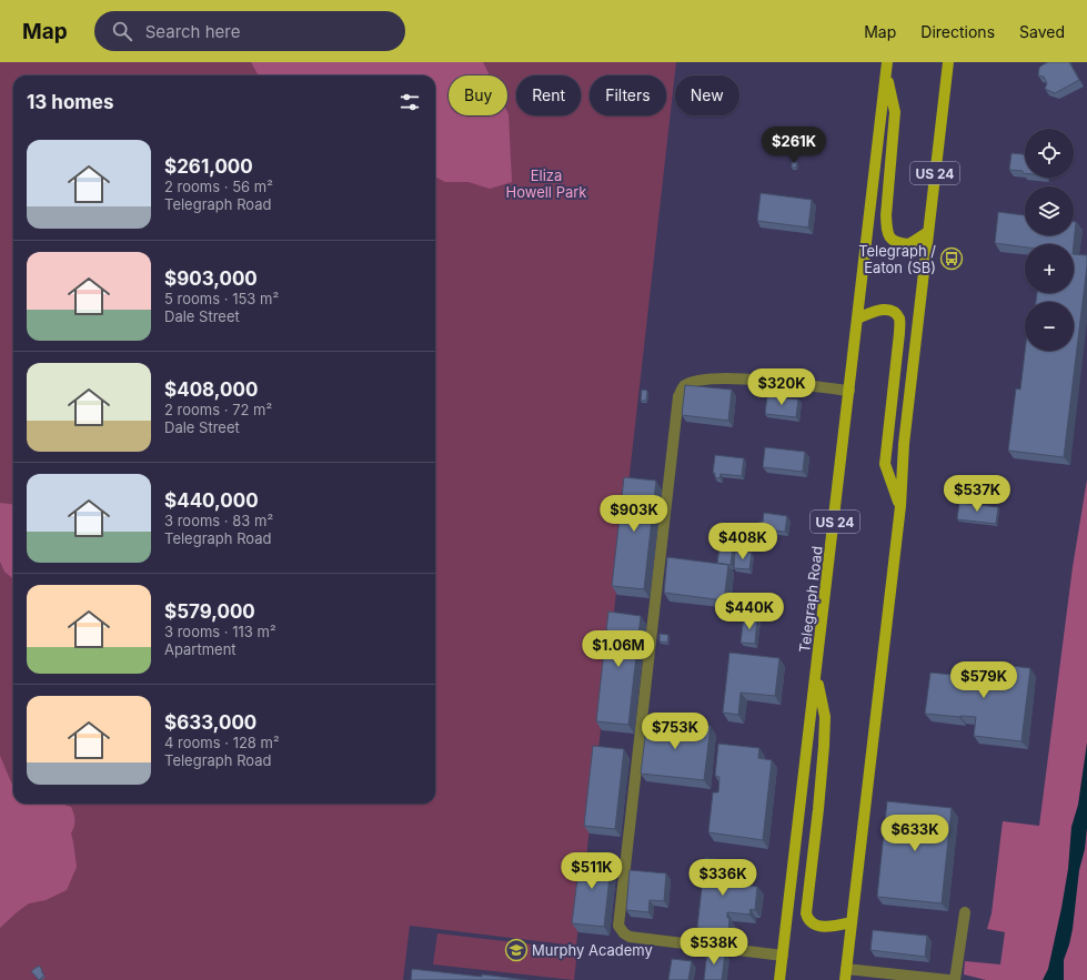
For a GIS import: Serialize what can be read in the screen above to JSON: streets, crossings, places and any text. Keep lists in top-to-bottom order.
{
  "streets": {
    "main road": ["US 24", "Telegraph Road"]
  },
  "parks": ["Eliza Howell Park"],
  "places": {
    "bus stop": ["Telegraph / Eaton (SB)"],
    "school or university": ["Murphy Academy"]
  },
  "page": {
    "header": "Map",
    "search": "Search here",
    "nav": ["Map", "Directions", "Saved"],
    "chip": [
      "Buy",
      "Rent",
      "Filters",
      "New"
    ],
    "heading": "13 homes",
    "price": [
      "$261K",
      "$320K",
      "$537K",
      "$903K",
      "$408K",
      "$440K",
      "$1.06M",
      "$579K",
      "$753K",
      "$633K",
      "$511K",
      "$336K",
      "$538K"
    ],
    "map_buttons": ["+", "−"],
    "list": [
      {
        "name": "$261,000",
        "note": "2 rooms · 56 m² · Telegraph Road"
      },
      {
        "name": "$903,000",
        "note": "5 rooms · 153 m² · Dale Street"
      },
      {
        "name": "$408,000",
        "note": "2 rooms · 72 m² · Dale Street"
      },
      {
        "name": "$440,000",
        "note": "3 rooms · 83 m² · Telegraph Road"
      },
      {
        "name": "$579,000",
        "note": "3 rooms · 113 m² · Apartment"
      },
      {
        "name": "$633,000",
        "note": "4 rooms · 128 m² · Telegraph Road"
      }
    ]
  }
}
